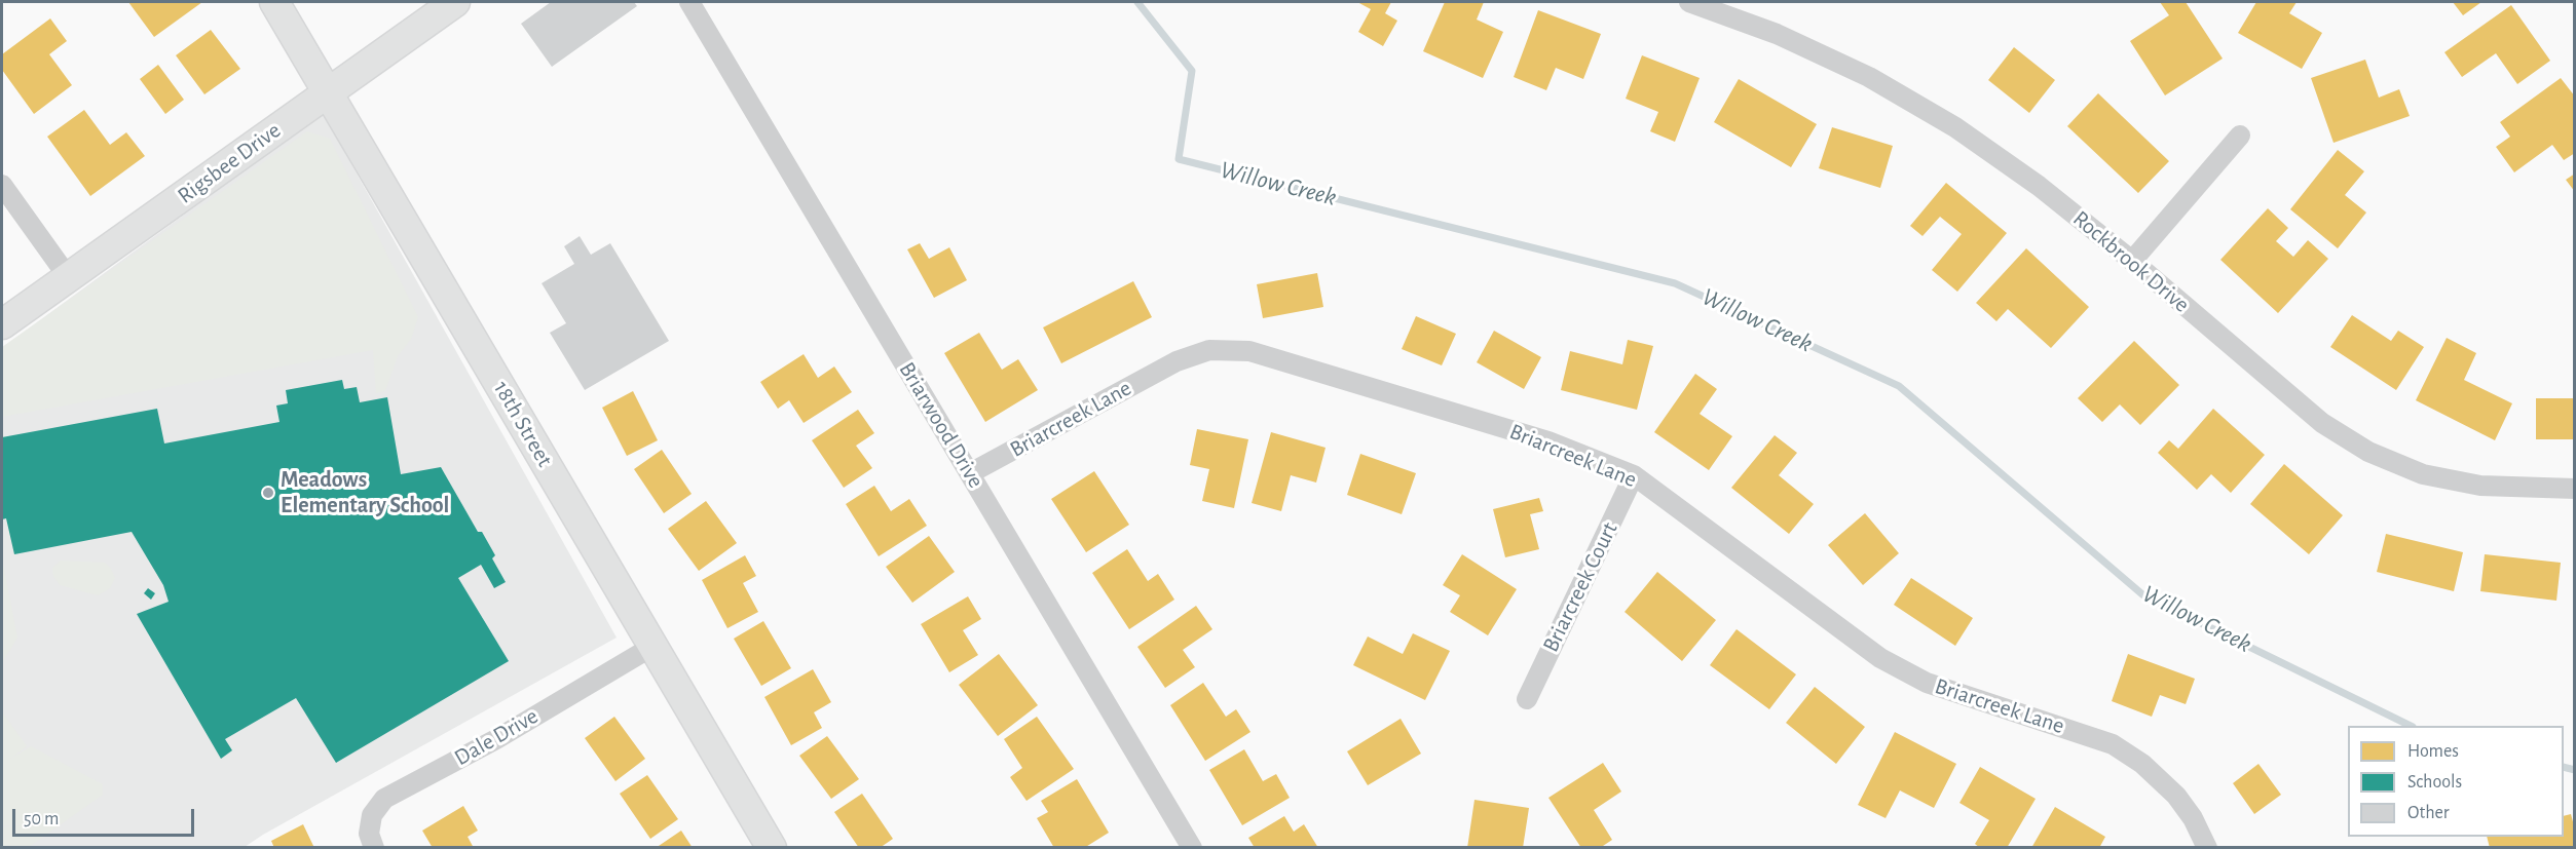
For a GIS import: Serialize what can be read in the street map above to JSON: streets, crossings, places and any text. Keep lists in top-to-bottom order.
{
  "streets": {
    "street": [
      "Rigsbee Drive",
      "Rockbrook Drive",
      "Briarcreek Lane",
      "18th Street",
      "Briarwood Drive",
      "Briarcreek Court",
      "Dale Drive"
    ]
  },
  "crossings": [
    ["Rigsbee Drive", "18th Street"],
    ["Briarcreek Lane", "Briarwood Drive"],
    ["Briarcreek Lane", "Briarcreek Court"],
    ["18th Street", "Dale Drive"]
  ],
  "water": ["Willow Creek"],
  "places": ["Meadows Elementary School"],
  "legend": ["Homes", "Schools", "Other"],
  "scale_bar": "50 m"
}
